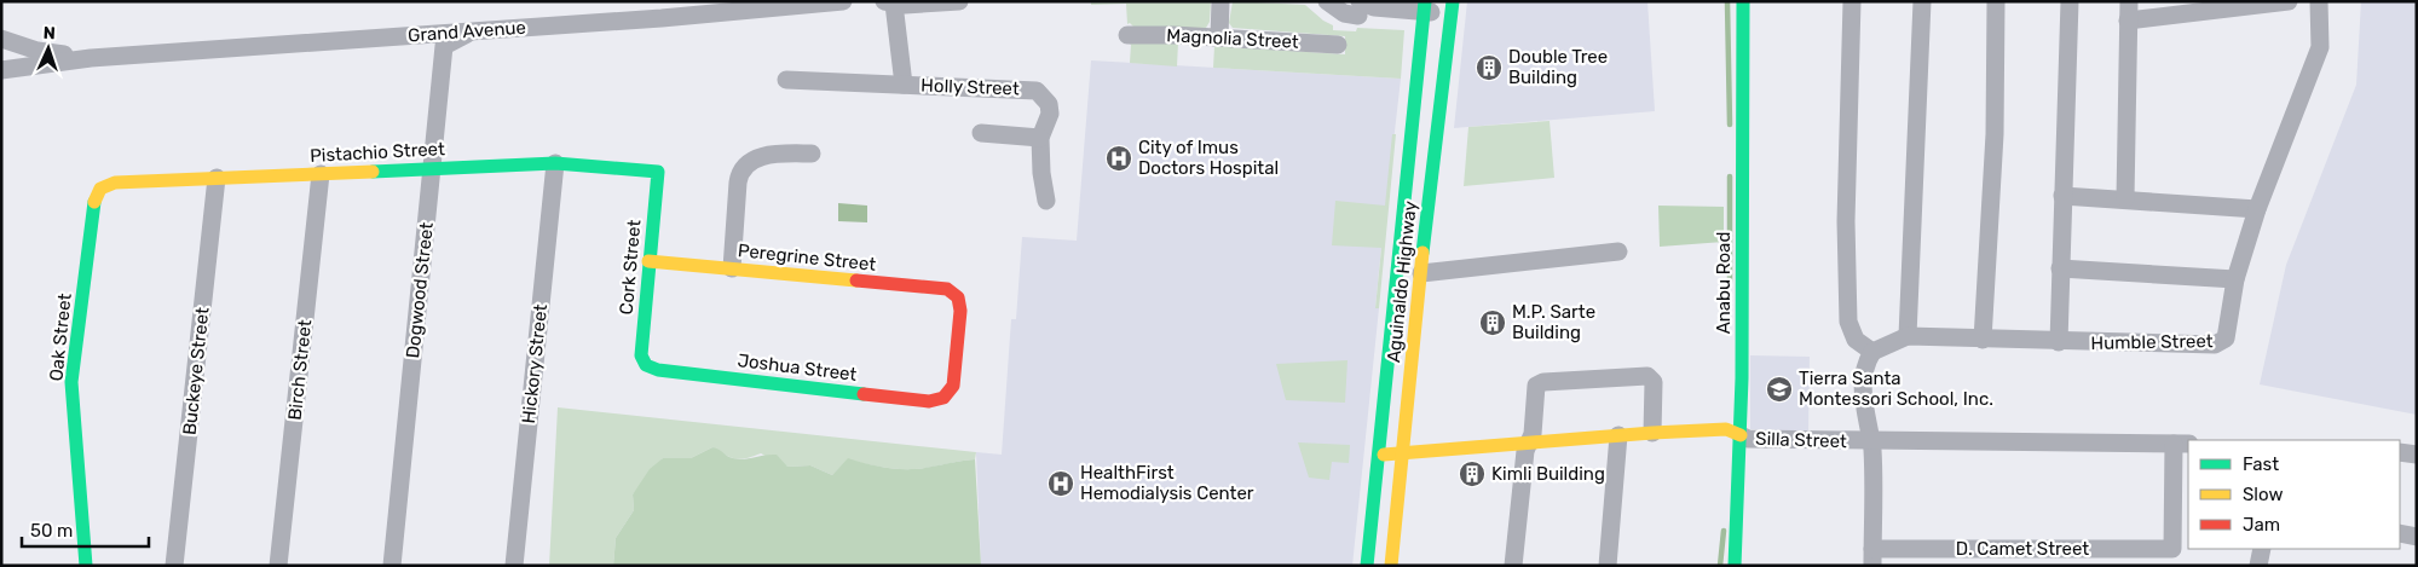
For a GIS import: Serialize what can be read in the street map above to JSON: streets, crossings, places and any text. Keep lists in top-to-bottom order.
{
  "streets": {
    "main road": [
      "Pistachio Street",
      "Peregrine Street",
      "Cork Street",
      "Aguinaldo Highway",
      "Anabu Road",
      "Oak Street",
      "Joshua Street",
      "Silla Street"
    ],
    "street": [
      "Grand Avenue",
      "Magnolia Street",
      "Holly Street",
      "Dogwood Street",
      "Humble Street",
      "Hickory Street",
      "Birch Street",
      "Buckeye Street",
      "D. Camet Street"
    ]
  },
  "crossings": [
    ["Grand Avenue", "Dogwood Street"],
    ["Pistachio Street", "Cork Street"],
    ["Pistachio Street", "Dogwood Street"],
    ["Pistachio Street", "Oak Street"],
    ["Pistachio Street", "Hickory Street"],
    ["Pistachio Street", "Birch Street"],
    ["Pistachio Street", "Buckeye Street"],
    ["Peregrine Street", "Cork Street"],
    ["Peregrine Street", "Joshua Street"],
    ["Cork Street", "Joshua Street"],
    ["Aguinaldo Highway", "Silla Street"],
    ["Anabu Road", "Silla Street"],
    ["Silla Street", "D. Camet Street"]
  ],
  "places": {
    "building": ["Double Tree Building", "M.P. Sarte Building", "Kimli Building"],
    "hospital": ["City of Imus Doctors Hospital", "HealthFirst Hemodialysis Center"],
    "school or university": ["Tierra Santa Montessori School, Inc."]
  },
  "legend": ["Fast", "Slow", "Jam"],
  "scale_bar": "50 m",
  "north": "top"
}
